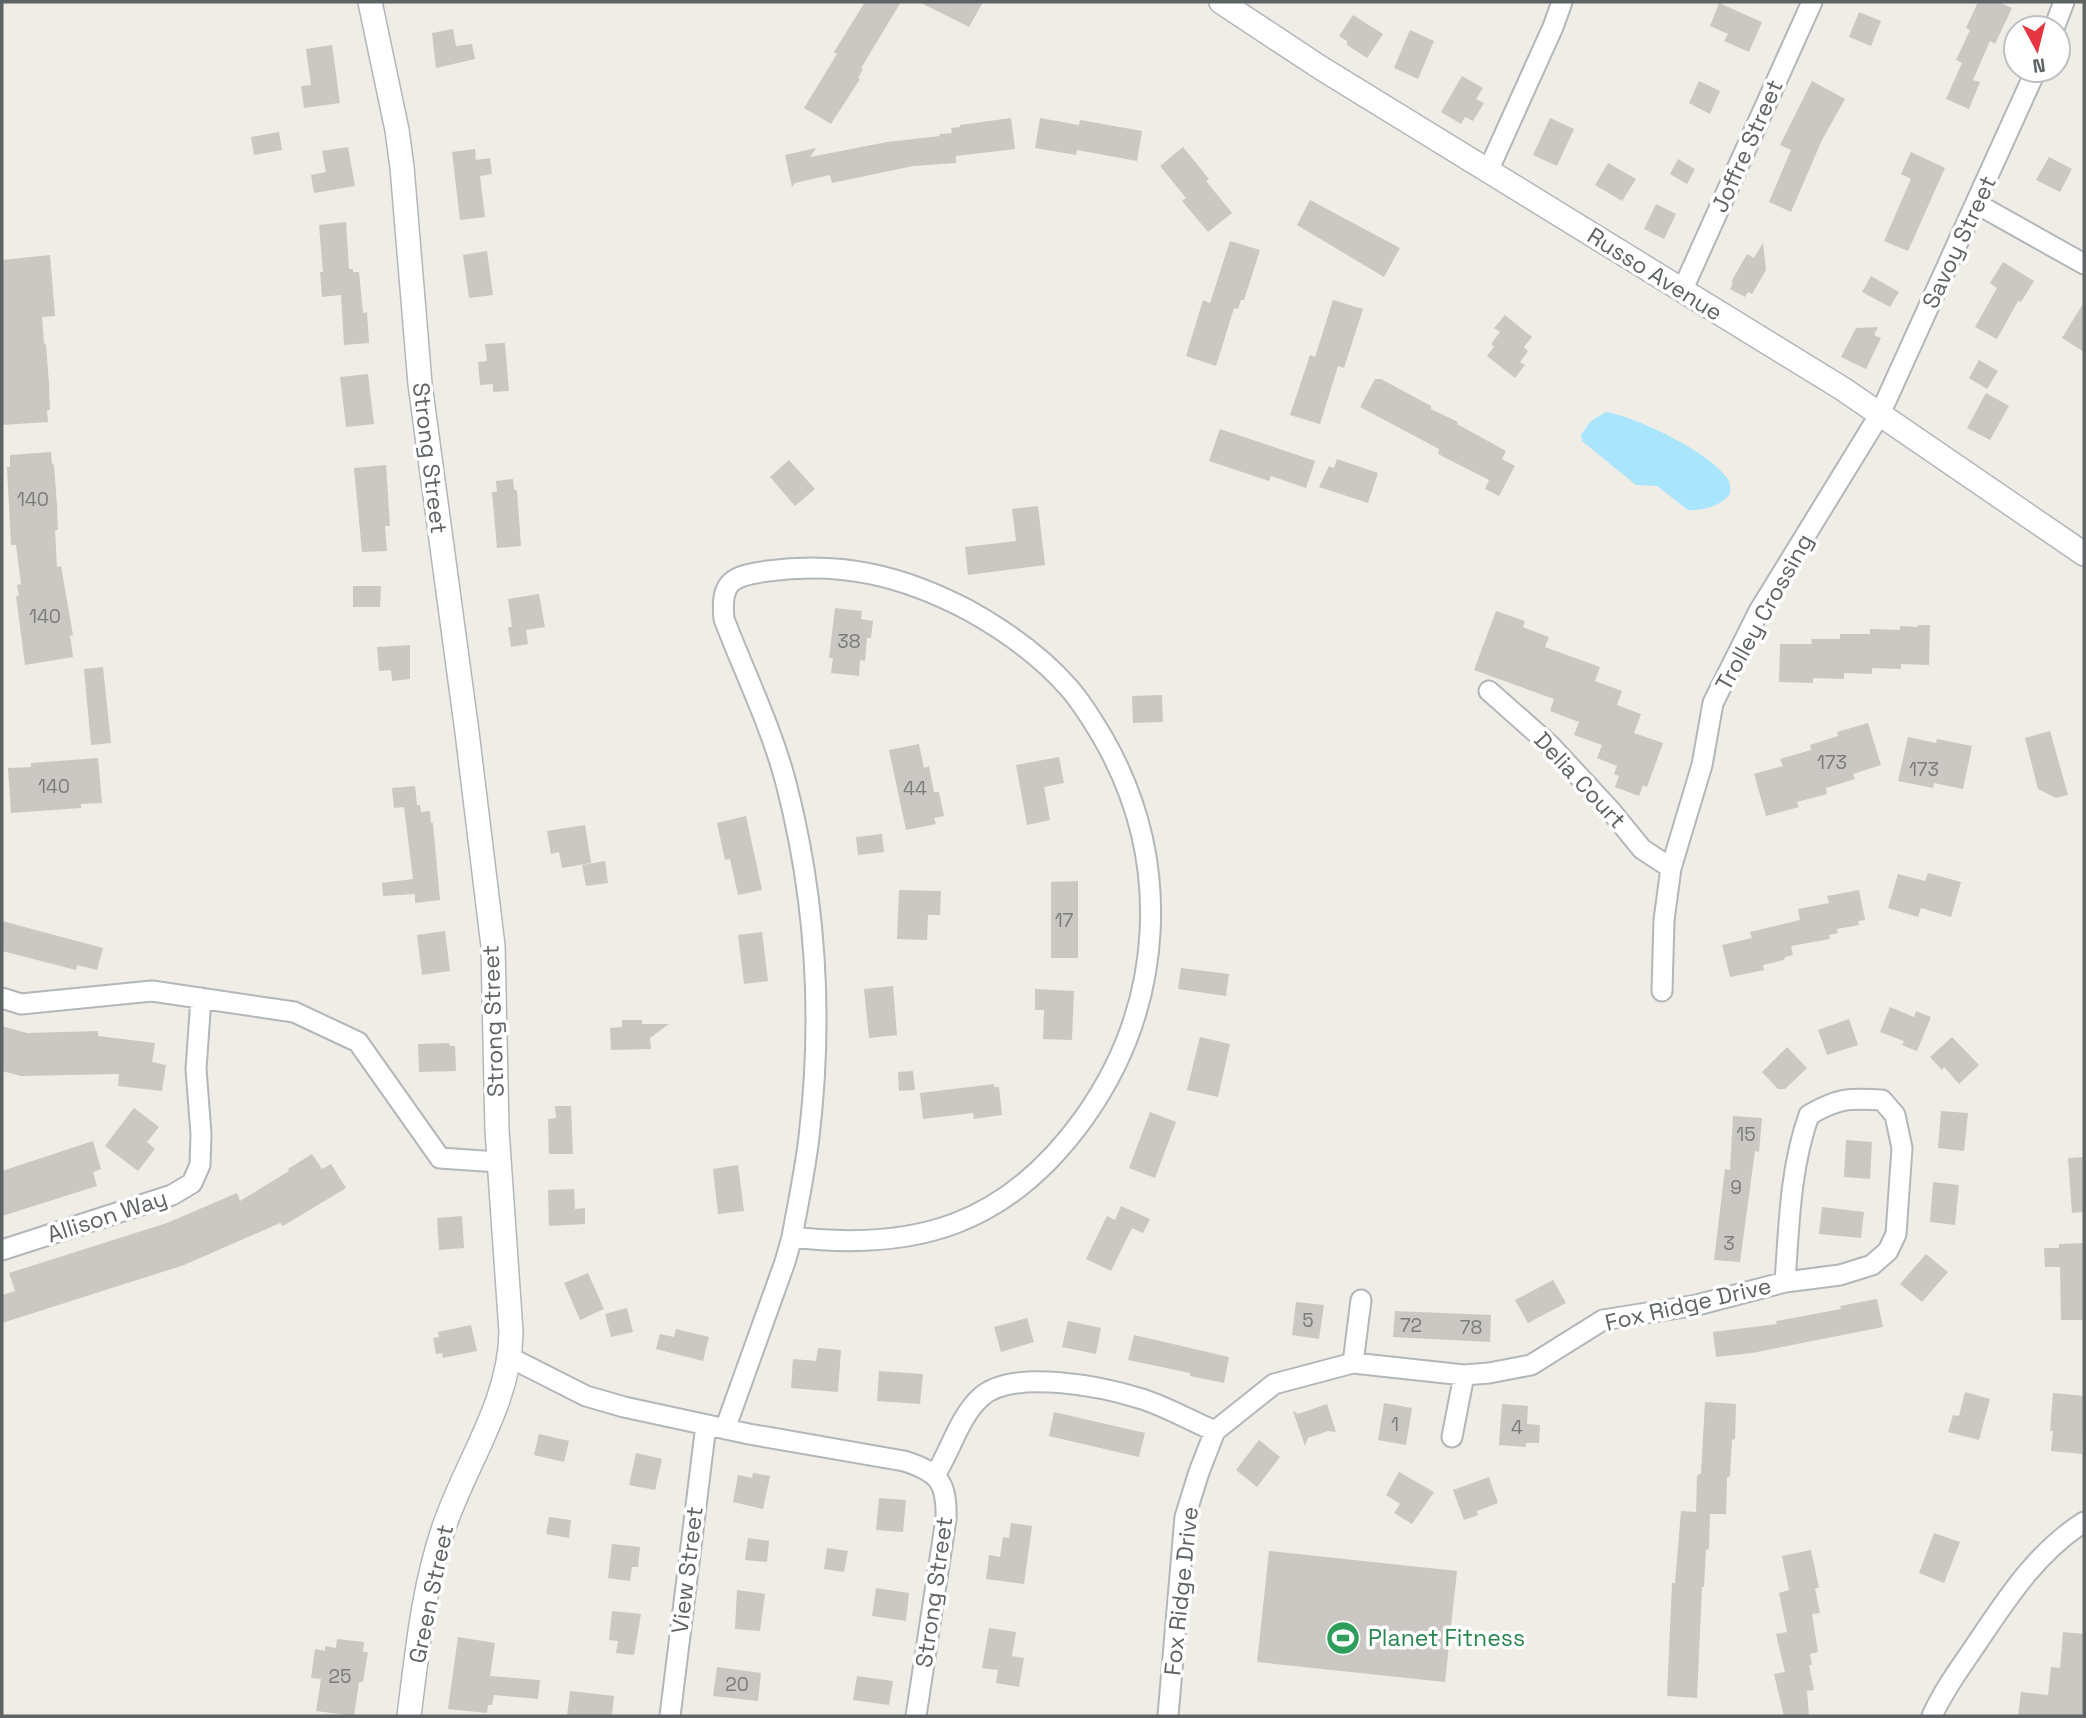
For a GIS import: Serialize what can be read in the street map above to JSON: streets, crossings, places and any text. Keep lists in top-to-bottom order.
{
  "streets": {
    "street": [
      "Joffre Street",
      "Savoy Street",
      "Russo Avenue",
      "Strong Street",
      "Trolley Crossing",
      "Delia Court",
      "Allison Way",
      "Fox Ridge Drive",
      "View Street",
      "Green Street"
    ]
  },
  "crossings": [
    ["Joffre Street", "Russo Avenue"],
    ["Savoy Street", "Russo Avenue"],
    ["Savoy Street", "Trolley Crossing"],
    ["Russo Avenue", "Trolley Crossing"],
    ["Strong Street", "Green Street"],
    ["Trolley Crossing", "Delia Court"]
  ],
  "places": {
    "sports": ["Planet Fitness"]
  },
  "house_numbers": [
    "140",
    "140",
    "38",
    "173",
    "173",
    "140",
    "44",
    "17",
    "15",
    "9",
    "3",
    "5",
    "72",
    "78",
    "1",
    "4",
    "25",
    "20"
  ],
  "north": "bottom"
}
